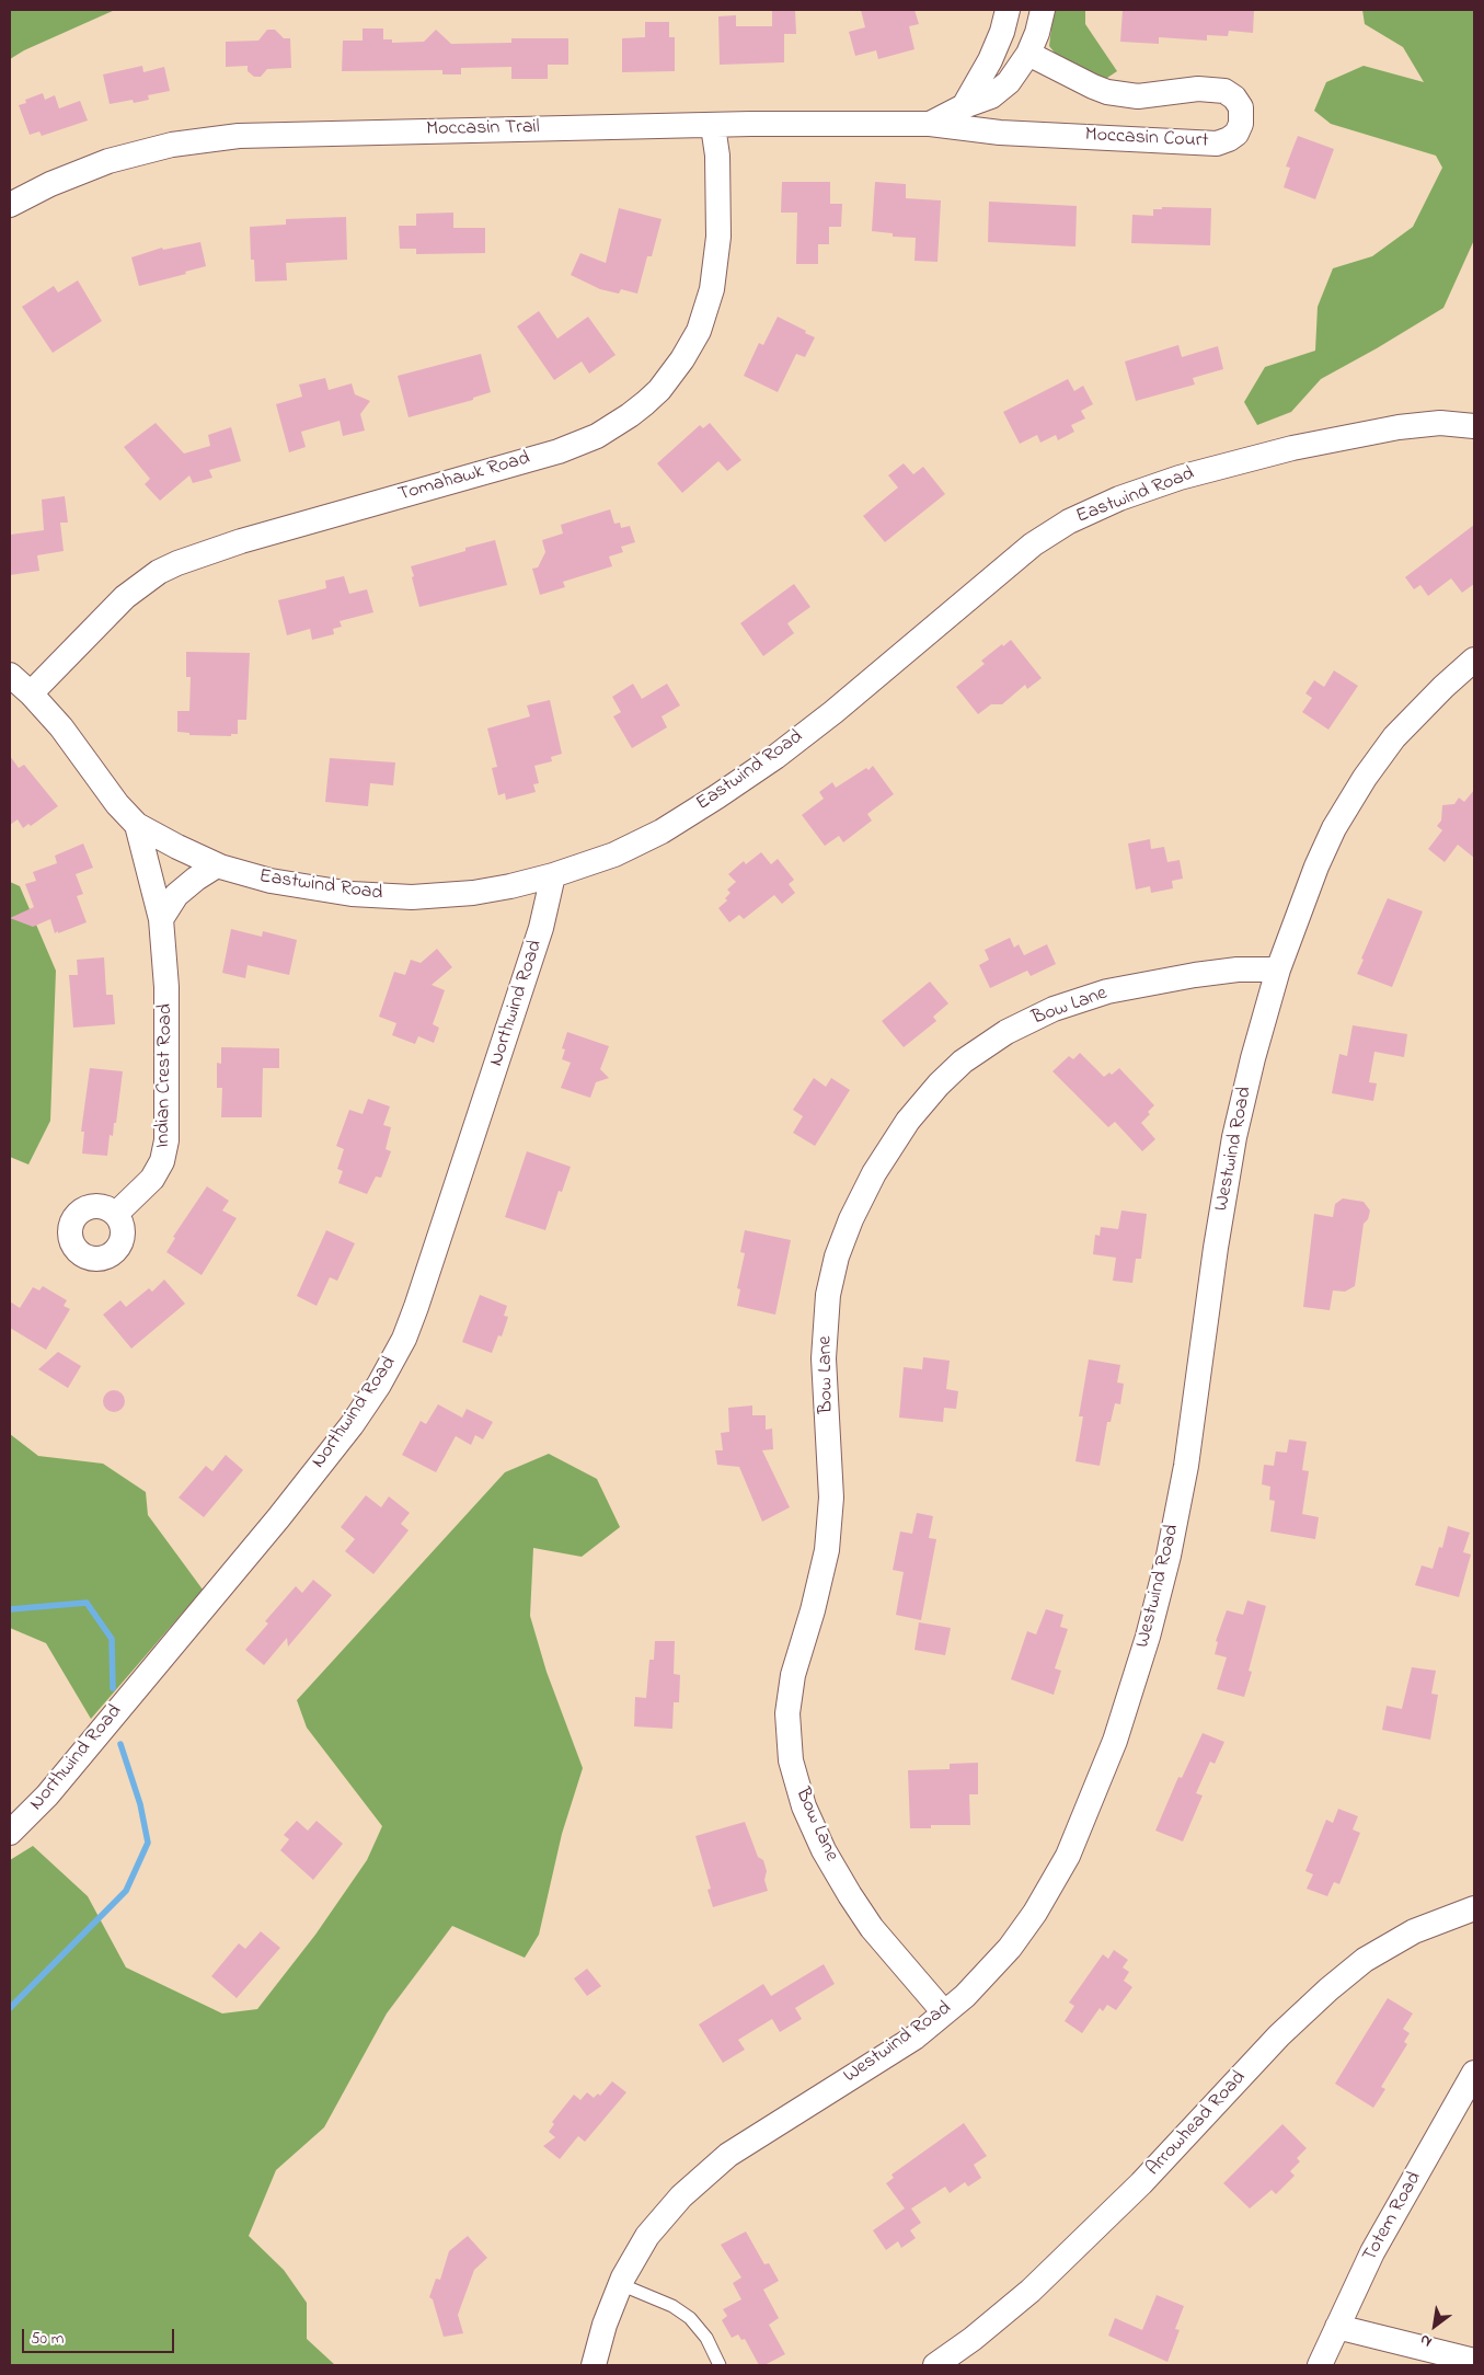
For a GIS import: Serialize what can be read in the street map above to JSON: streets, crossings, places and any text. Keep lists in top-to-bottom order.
{
  "streets": {
    "street": [
      "Moccasin Trail",
      "Moccasin Court",
      "Tomahawk Road",
      "Eastwind Road",
      "Northwind Road",
      "Bow Lane",
      "Indian Crest Road",
      "Westwind Road",
      "Arrowhead Road",
      "Totem Road"
    ]
  },
  "crossings": [
    ["Moccasin Trail", "Moccasin Court"],
    ["Moccasin Trail", "Tomahawk Road"],
    ["Tomahawk Road", "Eastwind Road"],
    ["Eastwind Road", "Northwind Road"],
    ["Eastwind Road", "Indian Crest Road"],
    ["Bow Lane", "Westwind Road"]
  ],
  "scale_bar": "50 m",
  "north": "bottom left"
}
